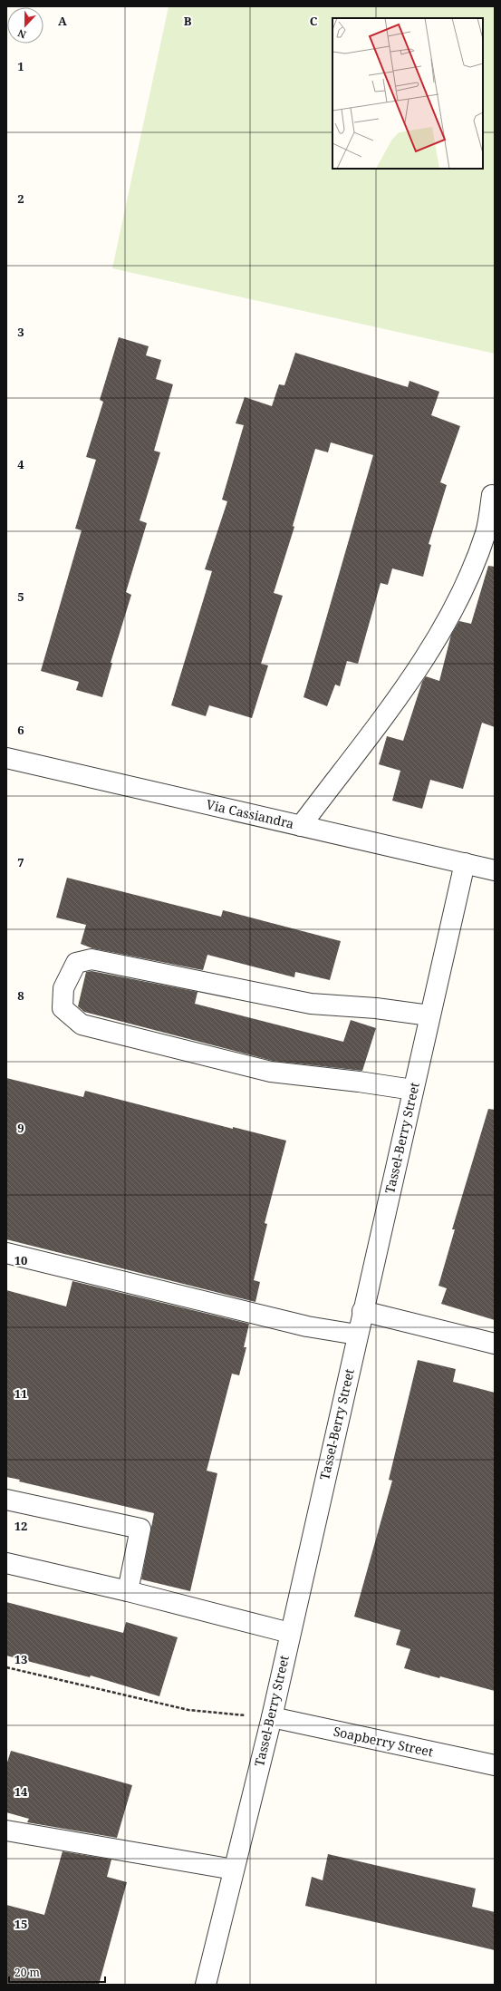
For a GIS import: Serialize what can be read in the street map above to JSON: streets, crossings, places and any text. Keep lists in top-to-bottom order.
{
  "streets": {
    "street": ["Via Cassiandra", "Tassel-Berry Street", "Soapberry Street"]
  },
  "crossings": [
    ["Via Cassiandra", "Tassel-Berry Street"],
    ["Tassel-Berry Street", "Soapberry Street"]
  ],
  "scale_bar": "20 m",
  "north": "bottom",
  "grid": {
    "columns": ["A", "B", "C"],
    "rows": [
      "1",
      "2",
      "3",
      "4",
      "5",
      "6",
      "7",
      "8",
      "9",
      "10",
      "11",
      "12",
      "13",
      "14",
      "15"
    ]
  }
}
